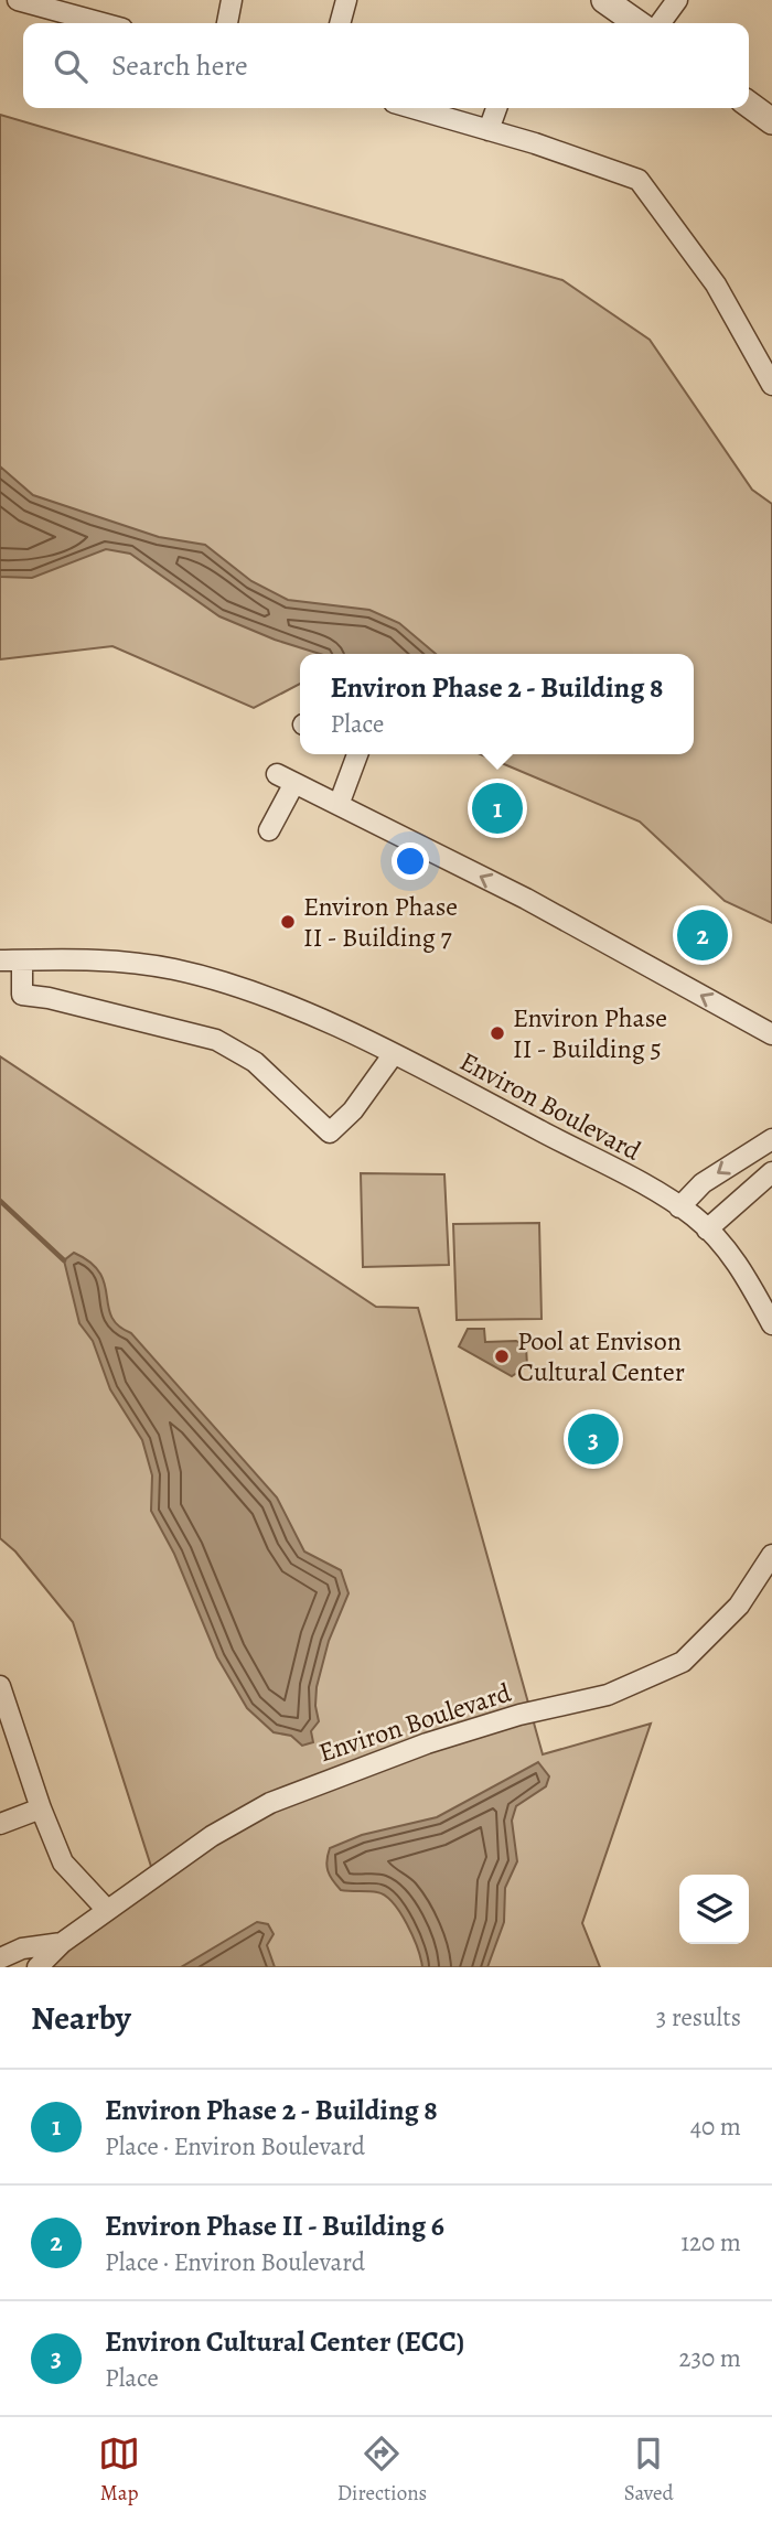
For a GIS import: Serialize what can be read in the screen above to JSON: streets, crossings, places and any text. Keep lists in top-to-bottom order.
{
  "streets": {
    "street": ["Environ Boulevard"]
  },
  "places": ["Environ Phase II - Building 7", "Environ Phase II - Building 5", "Pool at Envison Cultural Center"],
  "page": {
    "search": "Search here",
    "popup": ["Environ Phase 2 - Building 8", "Place"],
    "pins": ["1", "2", "3"],
    "heading": ["Nearby", "3 results"],
    "list": [
      {
        "mark": "1",
        "name": "Environ Phase 2 - Building 8",
        "note": "Place · Environ Boulevard",
        "value": "40 m"
      },
      {
        "mark": "2",
        "name": "Environ Phase II - Building 6",
        "note": "Place · Environ Boulevard",
        "value": "120 m"
      },
      {
        "mark": "3",
        "name": "Environ Cultural Center (ECC)",
        "note": "Place",
        "value": "230 m"
      }
    ],
    "nav": ["Map", "Directions", "Saved"]
  }
}
